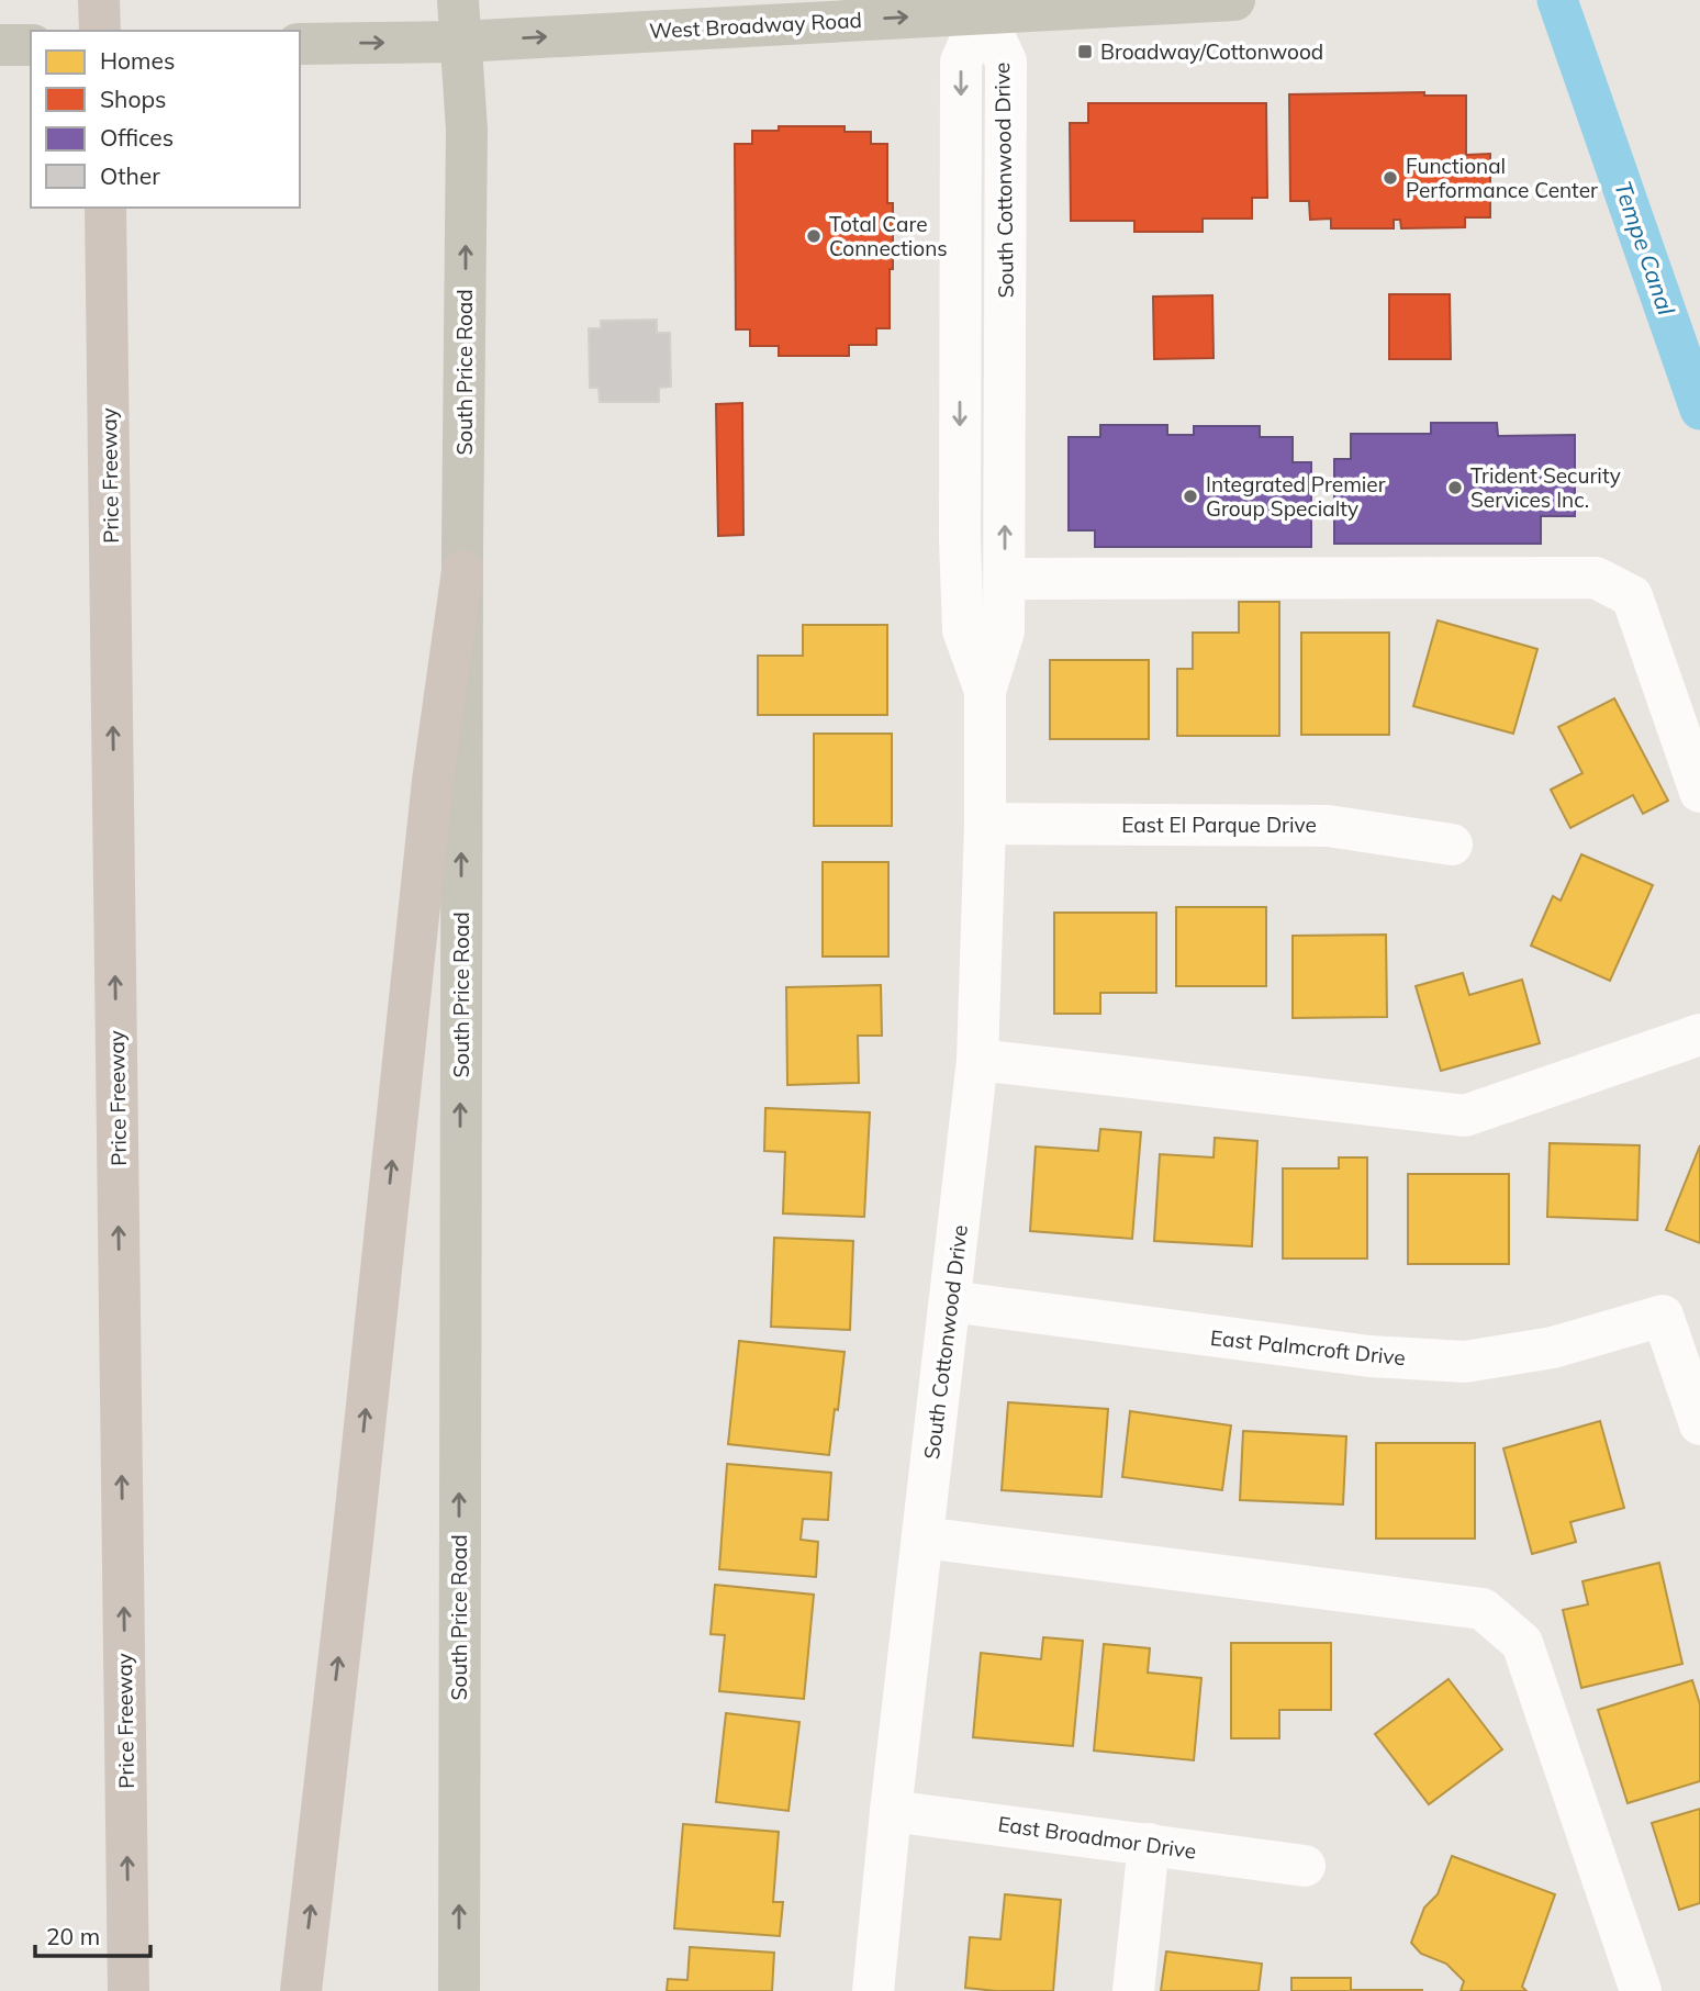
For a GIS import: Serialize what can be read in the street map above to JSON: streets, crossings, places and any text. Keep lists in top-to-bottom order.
{
  "streets": {
    "highway": ["Price Freeway"],
    "main road": ["West Broadway Road", "South Price Road"],
    "street": [
      "South Cottonwood Drive",
      "East El Parque Drive",
      "East Palmcroft Drive",
      "East Broadmor Drive"
    ]
  },
  "crossings": [
    ["West Broadway Road", "South Cottonwood Drive"],
    ["West Broadway Road", "South Price Road"],
    ["South Cottonwood Drive", "East El Parque Drive"],
    ["South Cottonwood Drive", "East Palmcroft Drive"],
    ["South Cottonwood Drive", "East Broadmor Drive"]
  ],
  "one_way": ["West Broadway Road", "South Price Road"],
  "water": ["Tempe Canal"],
  "places": {
    "transit": ["Broadway/Cottonwood"],
    "other": [
      "Functional Performance Center",
      "Total Care Connections",
      "Trident Security Services Inc.",
      "Integrated Premier Group Specialty"
    ]
  },
  "legend": [
    "Homes",
    "Shops",
    "Offices",
    "Other"
  ],
  "scale_bar": "20 m"
}
